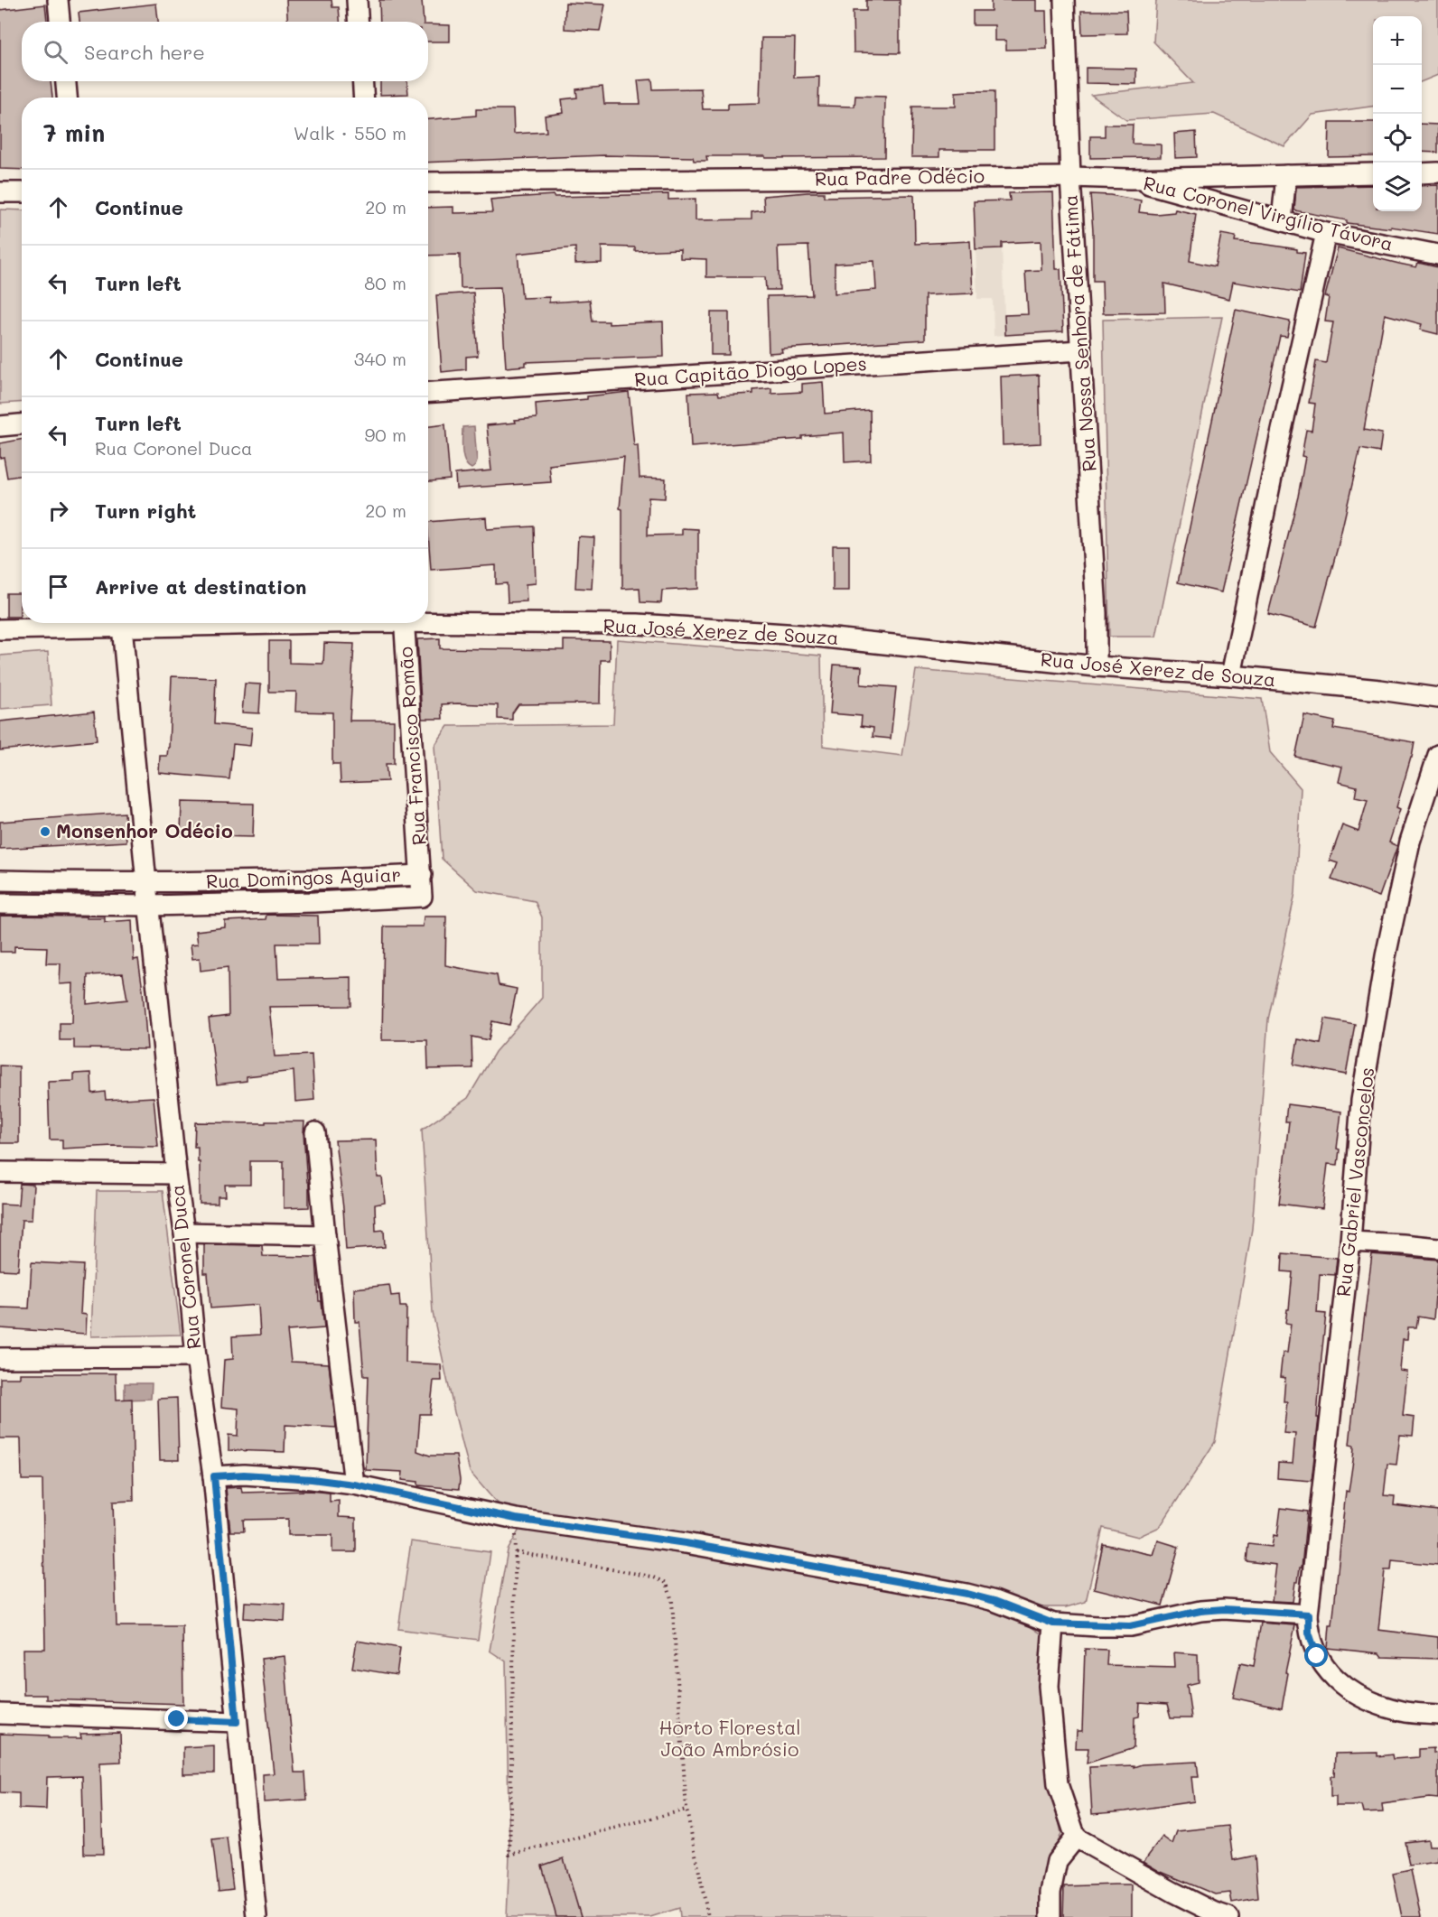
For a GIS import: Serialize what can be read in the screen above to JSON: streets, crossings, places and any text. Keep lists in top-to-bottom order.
{
  "streets": {
    "street": [
      "Rua Padre Odécio",
      "Rua Coronel Virgílio Távora",
      "Rua Nossa Senhora de Fátima",
      "Rua Capitão Diogo Lopes",
      "Rua José Xerez de Souza",
      "Rua Francisco Romão",
      "Rua Domingos Aguiar",
      "Rua Gabriel Vasconcelos",
      "Rua Coronel Duca"
    ]
  },
  "crossings": [
    ["Rua Padre Odécio", "Rua Coronel Virgílio Távora"],
    ["Rua Padre Odécio", "Rua Nossa Senhora de Fátima"],
    ["Rua Nossa Senhora de Fátima", "Rua Capitão Diogo Lopes"],
    ["Rua Nossa Senhora de Fátima", "Rua José Xerez de Souza"],
    ["Rua Francisco Romão", "Rua Domingos Aguiar"],
    ["Rua Domingos Aguiar", "Rua Coronel Duca"]
  ],
  "parks": ["Horto Florestal João Ambrósio"],
  "places": ["Monsenhor Odécio"],
  "page": {
    "map_buttons": ["+", "−"],
    "search": "Search here",
    "heading": ["7 min", "Walk · 550 m"],
    "list": [
      ["Continue", "20 m"],
      ["Turn left", "80 m"],
      ["Continue", "340 m"],
      ["Turn left", "Rua Coronel Duca", "90 m"],
      ["Turn right", "20 m"],
      "Arrive at destination"
    ]
  }
}
